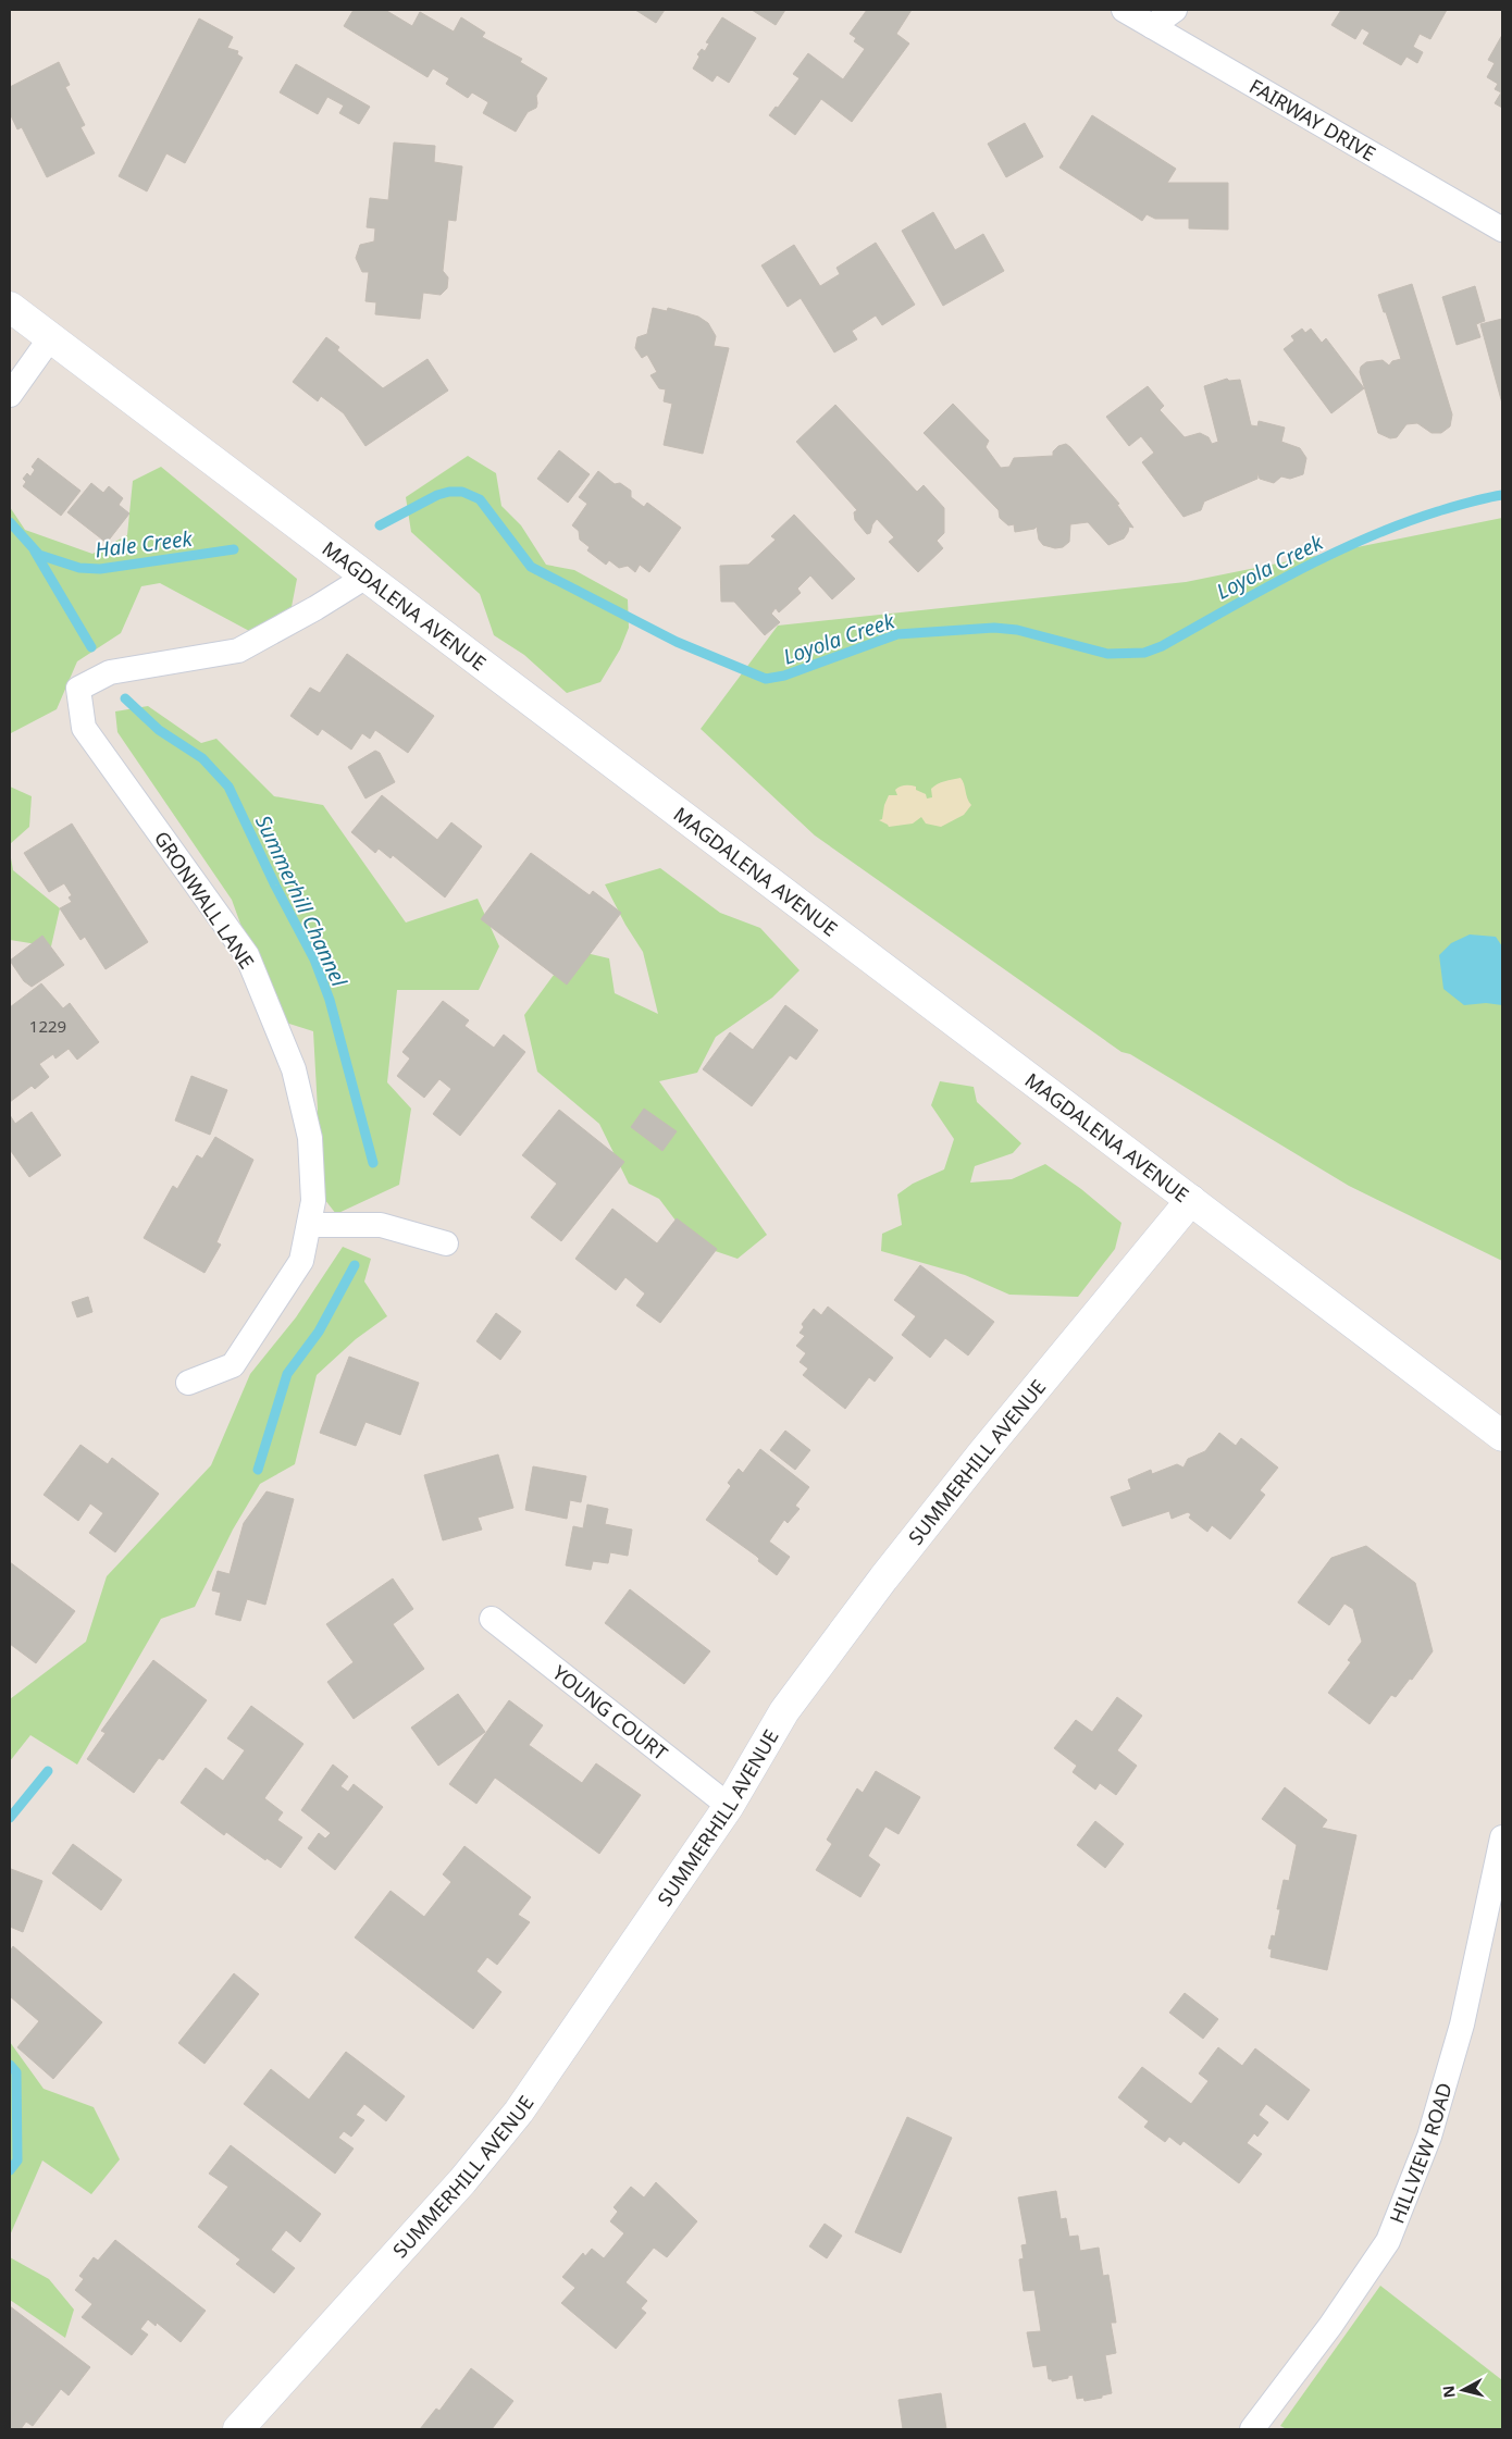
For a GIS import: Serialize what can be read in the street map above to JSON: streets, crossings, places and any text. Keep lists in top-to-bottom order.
{
  "streets": {
    "main road": ["MAGDALENA AVENUE", "SUMMERHILL AVENUE"],
    "street": [
      "FAIRWAY DRIVE",
      "GRONWALL LANE",
      "YOUNG COURT",
      "HILLVIEW ROAD"
    ]
  },
  "crossings": [
    ["MAGDALENA AVENUE", "GRONWALL LANE"],
    ["MAGDALENA AVENUE", "SUMMERHILL AVENUE"],
    ["SUMMERHILL AVENUE", "YOUNG COURT"]
  ],
  "water": ["Hale Creek", "Loyola Creek", "Summerhill Channel"],
  "house_numbers": ["1229"],
  "north": "left"
}
